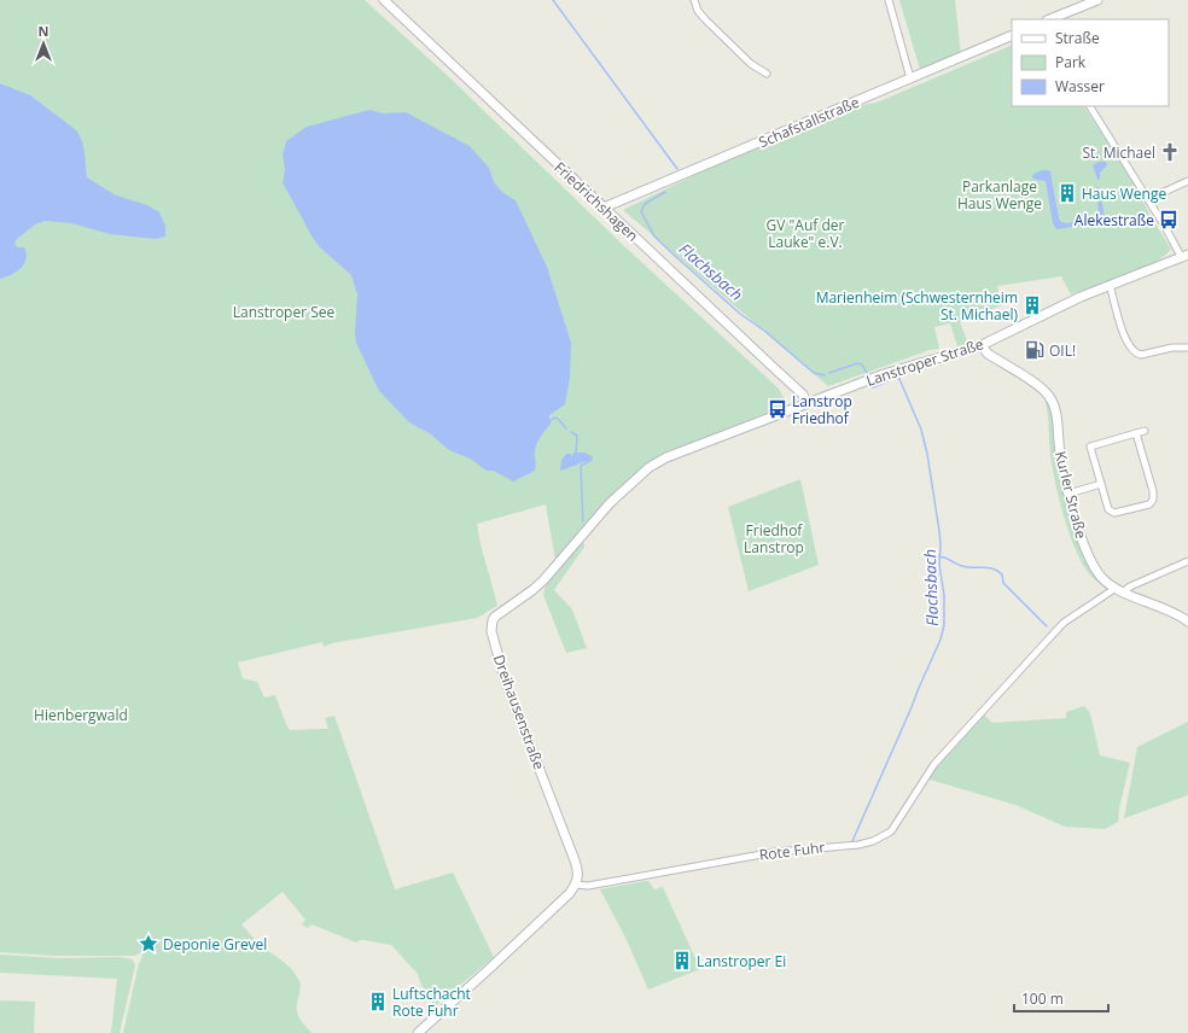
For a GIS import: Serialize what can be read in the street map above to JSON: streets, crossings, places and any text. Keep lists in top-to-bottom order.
{
  "streets": {
    "main road": [
      "Schafstallstraße",
      "Friedrichshagen",
      "Lanstroper Straße",
      "Kurler Straße",
      "Dreihausenstraße"
    ],
    "street": ["Rote Fuhr"]
  },
  "crossings": [
    ["Schafstallstraße", "Friedrichshagen"],
    ["Friedrichshagen", "Lanstroper Straße"],
    ["Lanstroper Straße", "Kurler Straße"],
    ["Lanstroper Straße", "Dreihausenstraße"],
    ["Kurler Straße", "Rote Fuhr"],
    ["Dreihausenstraße", "Rote Fuhr"]
  ],
  "water": ["Flachsbach"],
  "parks": [
    "Parkanlage Haus Wenge",
    "GV \"Auf der Lauke\" e.V.",
    "Lanstroper See",
    "Friedhof Lanstrop",
    "Hienbergwald"
  ],
  "places": {
    "church": ["St. Michael"],
    "building": [
      "Haus Wenge",
      "Marienheim (Schwesternheim St. Michael)",
      "Lanstroper Ei",
      "Luftschacht Rote Fuhr"
    ],
    "bus stop": ["Alekestraße", "Lanstrop Friedhof"],
    "fuel station": ["OIL!"],
    "place": ["Deponie Grevel"]
  },
  "legend": ["Straße", "Park", "Wasser"],
  "scale_bar": "100 m",
  "north": "top"
}
